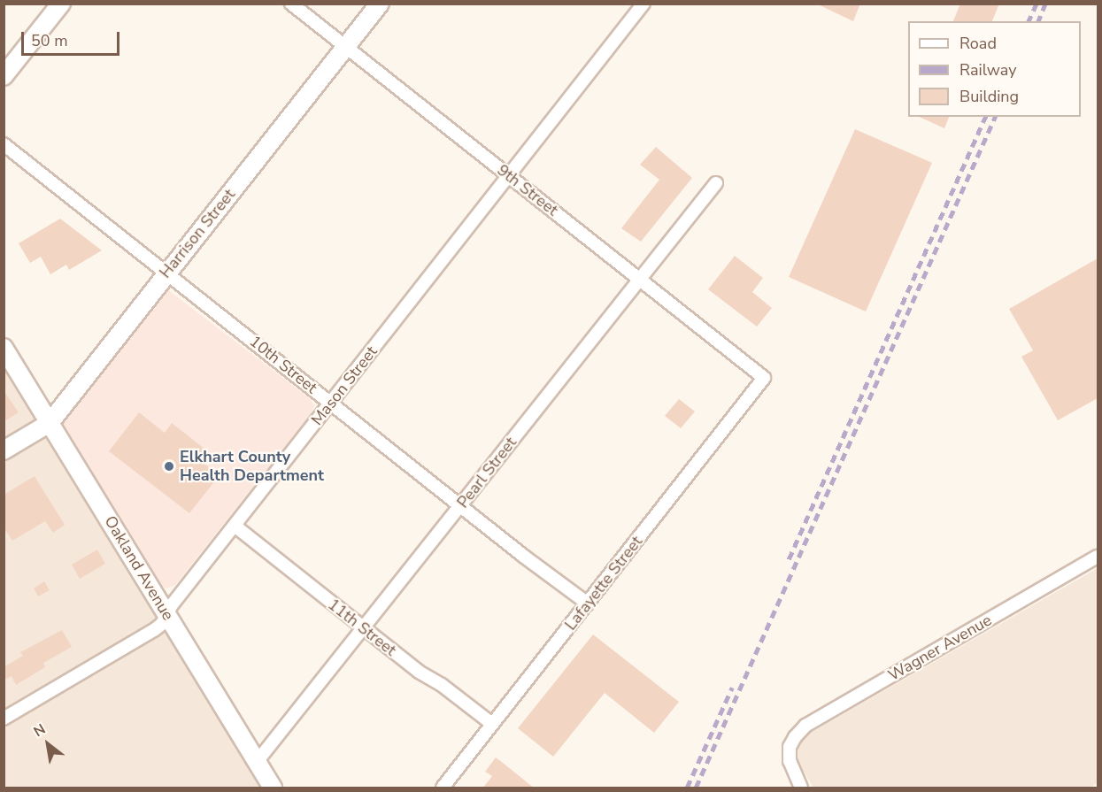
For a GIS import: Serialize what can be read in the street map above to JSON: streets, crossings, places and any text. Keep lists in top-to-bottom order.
{
  "streets": {
    "street": [
      "9th Street",
      "Harrison Street",
      "10th Street",
      "Mason Street",
      "Pearl Street",
      "Oakland Avenue",
      "Lafayette Street",
      "11th Street",
      "Wagner Avenue"
    ]
  },
  "crossings": [
    ["9th Street", "Harrison Street"],
    ["9th Street", "Mason Street"],
    ["9th Street", "Pearl Street"],
    ["9th Street", "Lafayette Street"],
    ["Harrison Street", "10th Street"],
    ["Harrison Street", "Oakland Avenue"],
    ["10th Street", "Mason Street"],
    ["10th Street", "Pearl Street"],
    ["10th Street", "Lafayette Street"],
    ["Mason Street", "Oakland Avenue"],
    ["Mason Street", "11th Street"],
    ["Pearl Street", "Oakland Avenue"],
    ["Pearl Street", "11th Street"],
    ["Lafayette Street", "11th Street"]
  ],
  "places": ["Elkhart County Health Department"],
  "legend": ["Road", "Railway", "Building"],
  "scale_bar": "50 m",
  "north": "top left"
}
